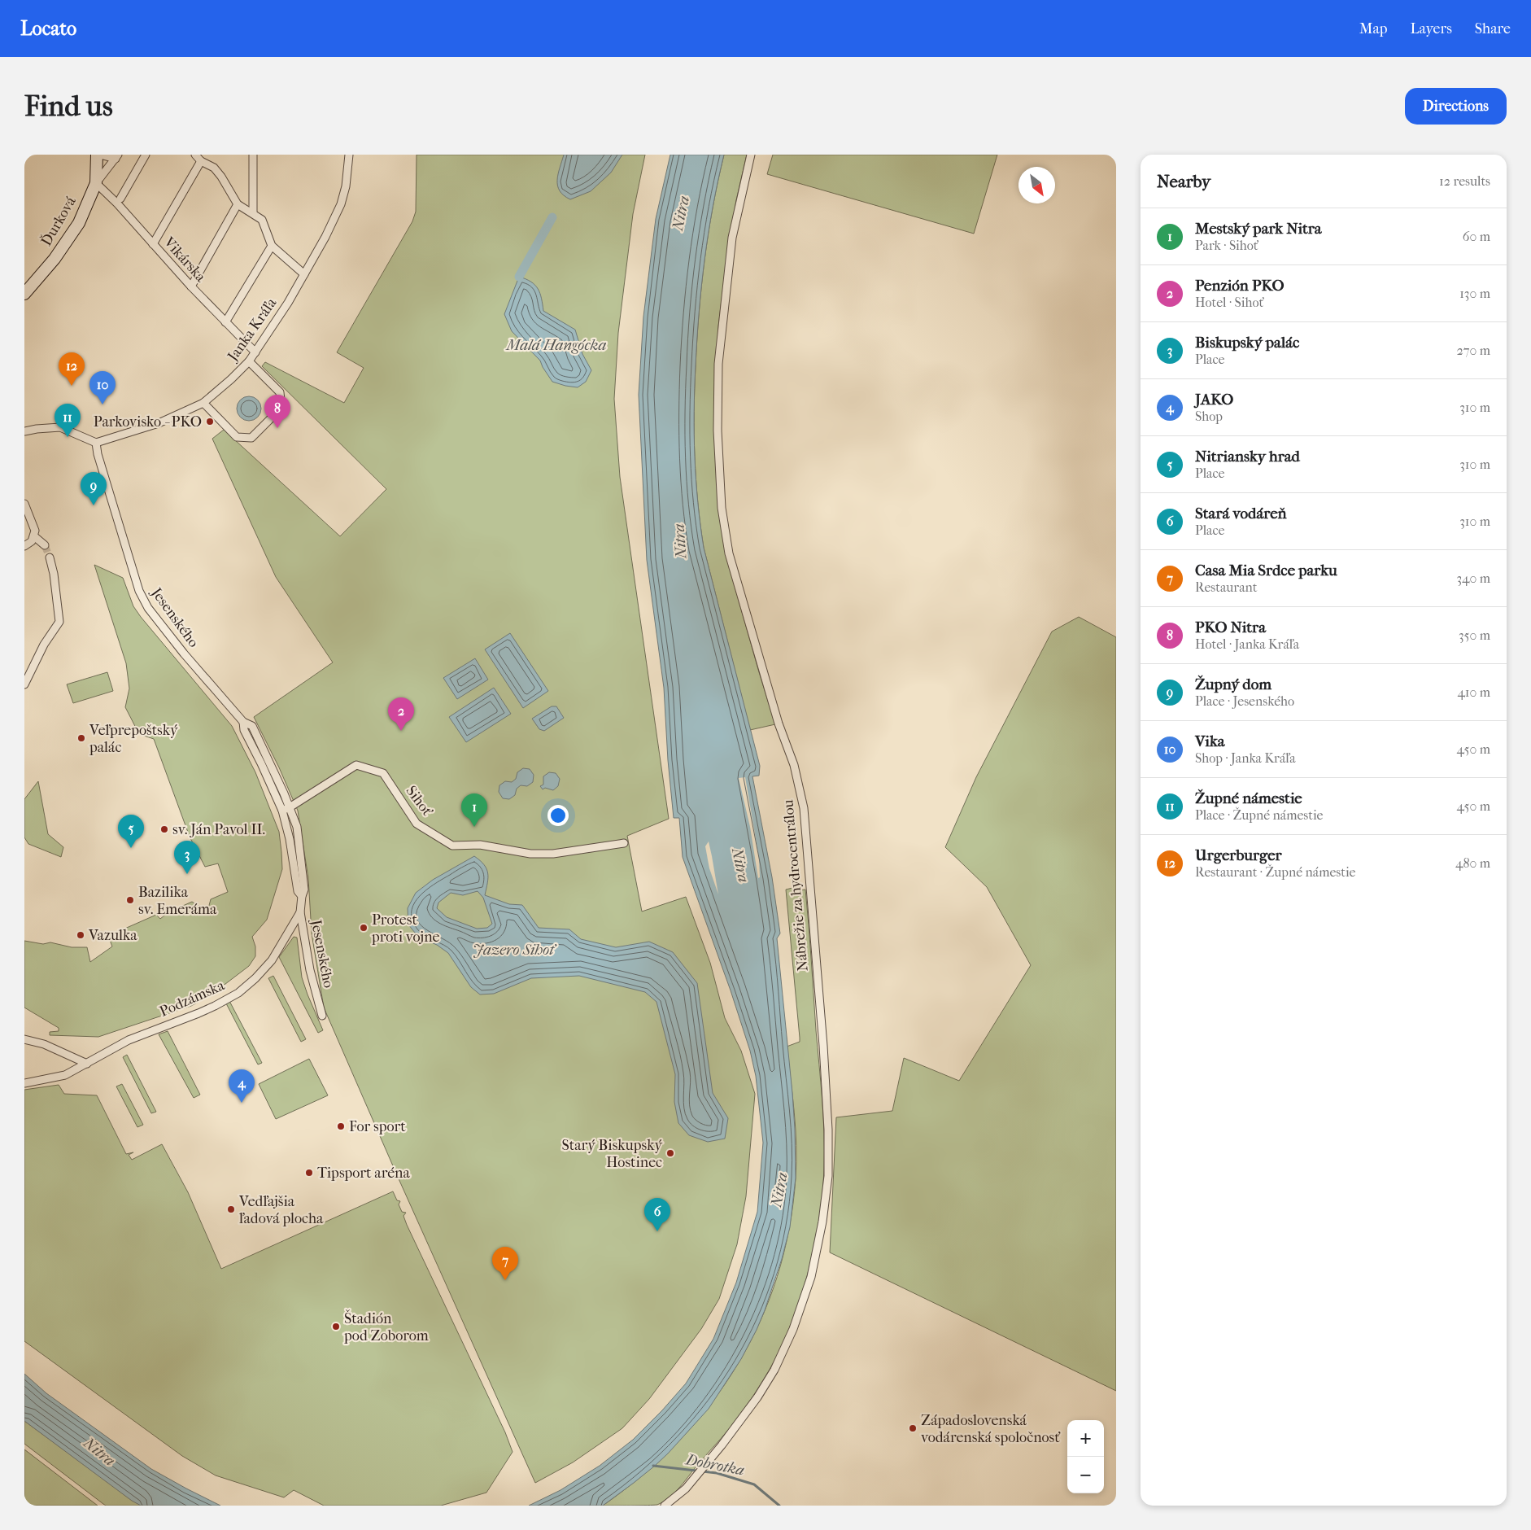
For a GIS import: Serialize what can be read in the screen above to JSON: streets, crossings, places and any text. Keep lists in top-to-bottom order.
{
  "streets": {
    "street": [
      "Ďurková",
      "Vikárska",
      "Janka Kráľa",
      "Jesenského",
      "Sihoť",
      "Nábrežie za hydrocentrálou",
      "Podzámska"
    ]
  },
  "crossings": [
    ["Ďurková", "Vikárska"],
    ["Vikárska", "Janka Kráľa"],
    ["Janka Kráľa", "Jesenského"],
    ["Jesenského", "Sihoť"],
    ["Jesenského", "Podzámska"]
  ],
  "water": [
    "Nitra",
    "Malá Hangócka",
    "Jazero Sihoť",
    "Dobrotka"
  ],
  "places": [
    "Parkovisko - PKO",
    "Veľprepoštský palác",
    "sv. Ján Pavol II.",
    "Bazilika sv. Emeráma",
    "Protest proti vojne",
    "Vazulka",
    "For sport",
    "Starý Biskupský Hostinec",
    "Tipsport aréna",
    "Vedľajšia ľadová plocha",
    "Štadión pod Zoborom",
    "Západoslovenská vodárenská spoločnosť"
  ],
  "north": "bottom right",
  "page": {
    "header": "Locato",
    "nav": ["Map", "Layers", "Share"],
    "buttons": "Directions",
    "title": "Find us",
    "heading": ["Nearby", "12 results"],
    "list": [
      {
        "mark": "1",
        "name": "Mestský park Nitra",
        "note": "Park · Sihoť",
        "value": "60 m"
      },
      {
        "mark": "2",
        "name": "Penzión PKO",
        "note": "Hotel · Sihoť",
        "value": "130 m"
      },
      {
        "mark": "3",
        "name": "Biskupský palác",
        "note": "Place",
        "value": "270 m"
      },
      {
        "mark": "4",
        "name": "JAKO",
        "note": "Shop",
        "value": "310 m"
      },
      {
        "mark": "5",
        "name": "Nitriansky hrad",
        "note": "Place",
        "value": "310 m"
      },
      {
        "mark": "6",
        "name": "Stará vodáreň",
        "note": "Place",
        "value": "310 m"
      },
      {
        "mark": "7",
        "name": "Casa Mia Srdce parku",
        "note": "Restaurant",
        "value": "340 m"
      },
      {
        "mark": "8",
        "name": "PKO Nitra",
        "note": "Hotel · Janka Kráľa",
        "value": "350 m"
      },
      {
        "mark": "9",
        "name": "Župný dom",
        "note": "Place · Jesenského",
        "value": "410 m"
      },
      {
        "mark": "10",
        "name": "Vika",
        "note": "Shop · Janka Kráľa",
        "value": "450 m"
      },
      {
        "mark": "11",
        "name": "Župné námestie",
        "note": "Place · Župné námestie",
        "value": "450 m"
      },
      {
        "mark": "12",
        "name": "Urgerburger",
        "note": "Restaurant · Župné námestie",
        "value": "480 m"
      }
    ],
    "pins": [
      "12",
      "10",
      "8",
      "11",
      "9",
      "2",
      "1",
      "5",
      "3",
      "4",
      "6",
      "7"
    ],
    "map_buttons": ["+", "−"]
  }
}
